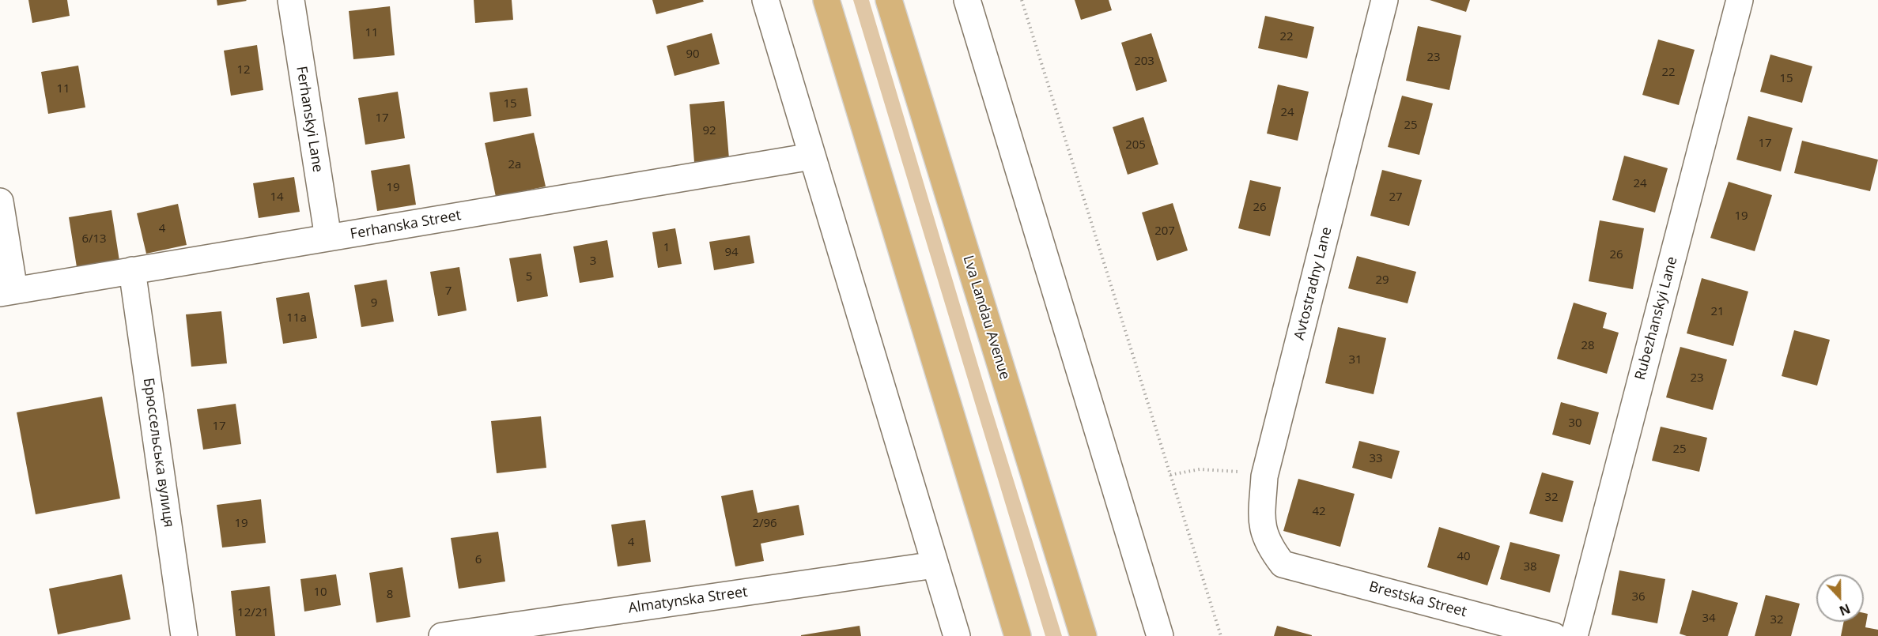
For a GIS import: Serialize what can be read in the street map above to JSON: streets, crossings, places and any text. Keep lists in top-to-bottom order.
{
  "streets": {
    "main road": ["Lva Landau Avenue"],
    "street": [
      "Ferhanskyi Lane",
      "Ferhanska Street",
      "Avtostradny Lane",
      "Rubezhanskyi Lane",
      "Брюссельська вулиця",
      "Brestska Street",
      "Almatynska Street"
    ]
  },
  "crossings": [
    ["Ferhanskyi Lane", "Ferhanska Street"],
    ["Ferhanska Street", "Брюссельська вулиця"],
    ["Avtostradny Lane", "Brestska Street"]
  ],
  "house_numbers": [
    "11",
    "22",
    "90",
    "23",
    "203",
    "12",
    "22",
    "15",
    "11",
    "15",
    "24",
    "17",
    "25",
    "92",
    "17",
    "205",
    "2а",
    "24",
    "19",
    "14",
    "27",
    "26",
    "19",
    "4",
    "207",
    "6/13",
    "1",
    "94",
    "26",
    "3",
    "5",
    "29",
    "7",
    "9",
    "21",
    "11а",
    "28",
    "31",
    "23",
    "30",
    "17",
    "25",
    "33",
    "32",
    "42",
    "19",
    "2/96",
    "4",
    "40",
    "6",
    "38",
    "10",
    "8",
    "36",
    "12/21",
    "34",
    "32"
  ],
  "north": "bottom"
}
